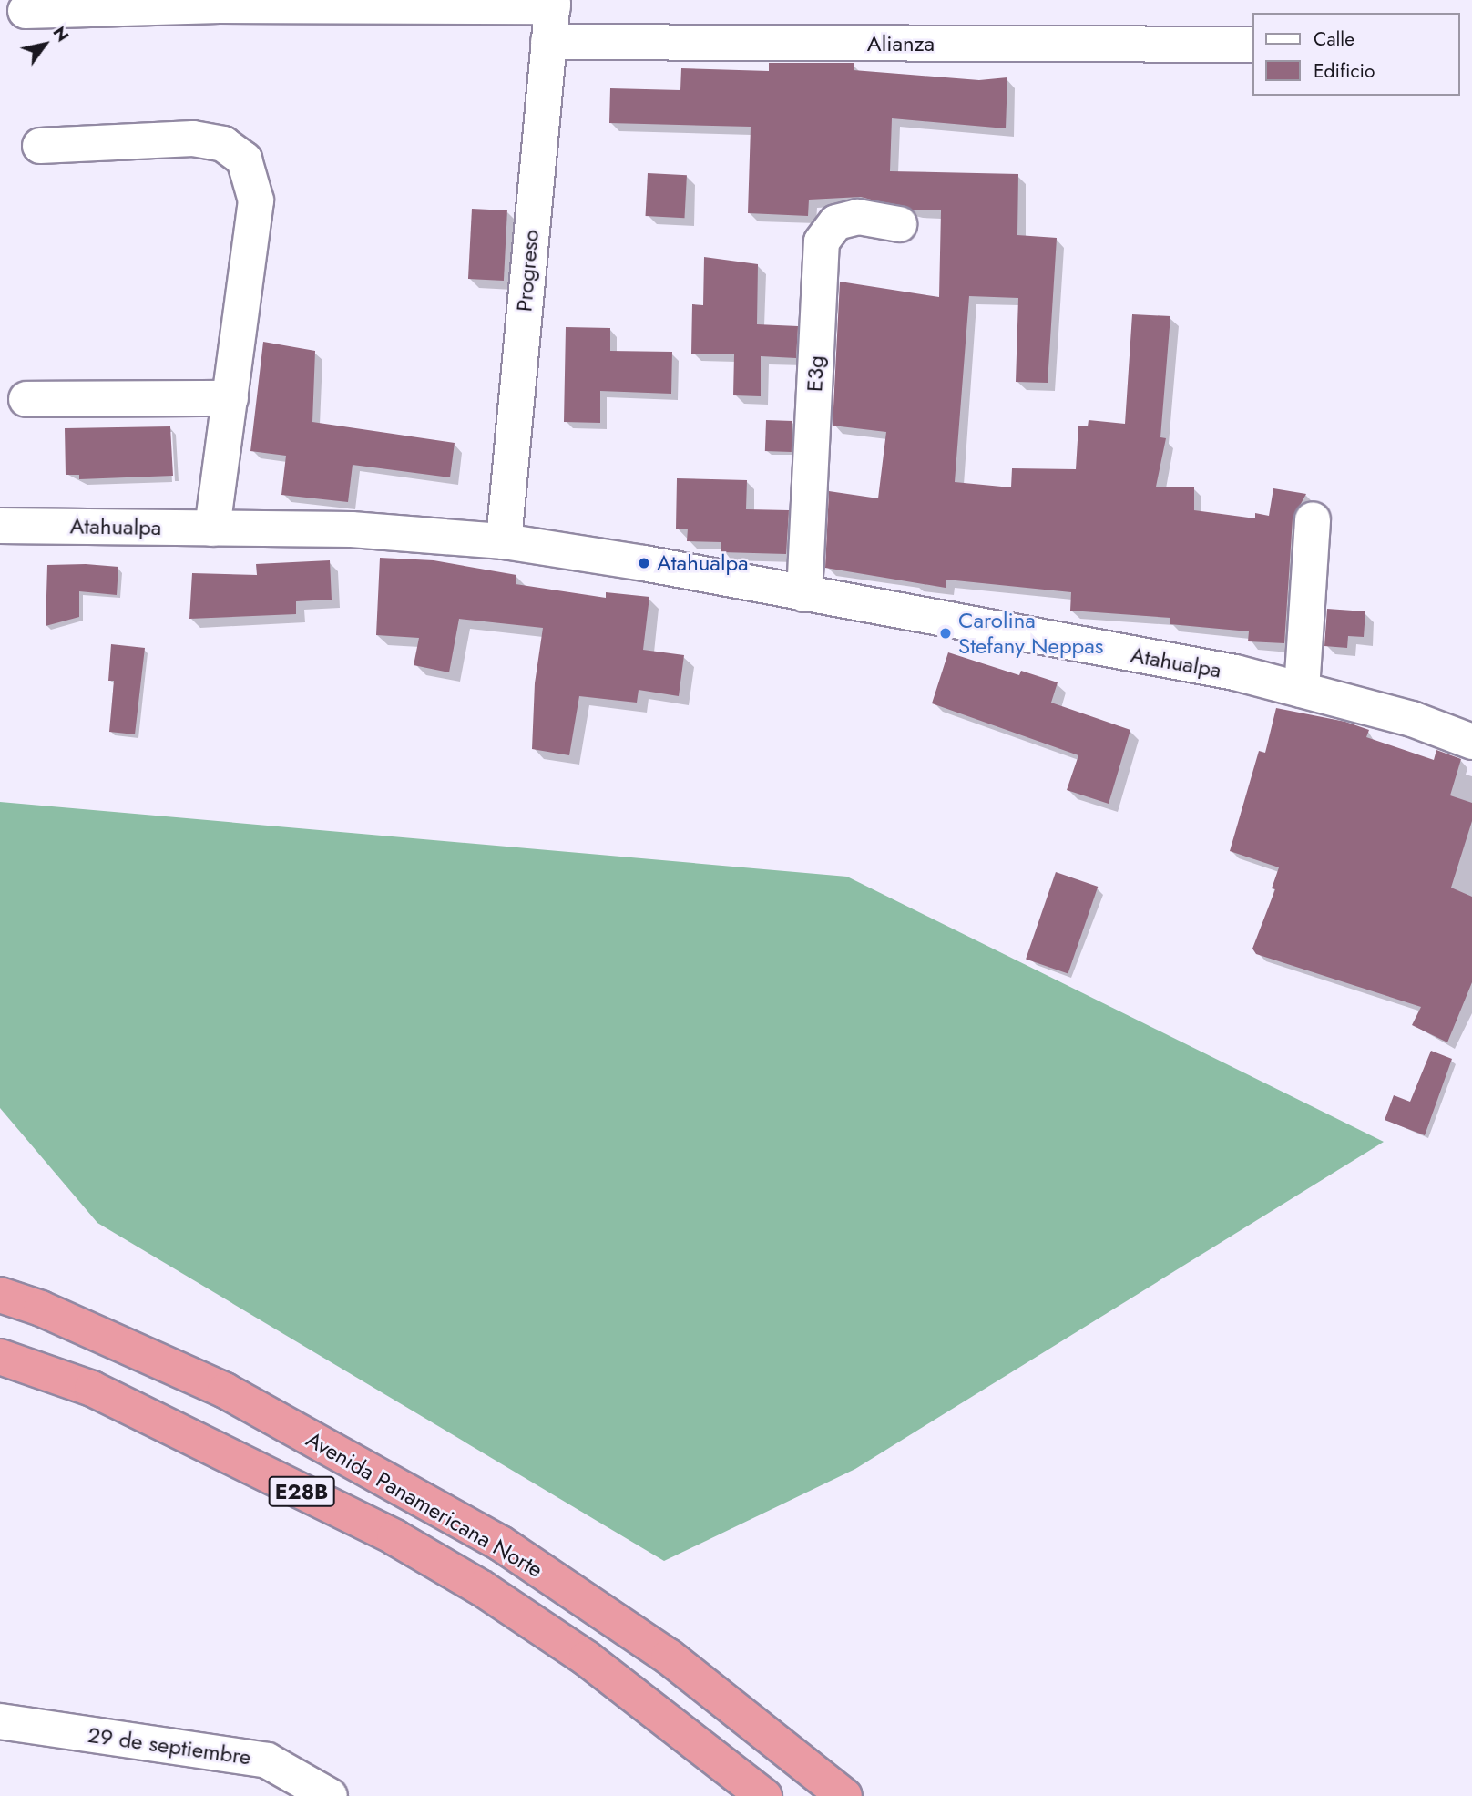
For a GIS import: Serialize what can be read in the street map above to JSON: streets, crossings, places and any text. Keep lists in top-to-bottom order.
{
  "streets": {
    "highway": ["E28B", "Avenida Panamericana Norte"],
    "street": [
      "Alianza",
      "Progreso",
      "E3g",
      "Atahualpa",
      "29 de septiembre"
    ]
  },
  "crossings": [
    ["Alianza", "Progreso"],
    ["Progreso", "Atahualpa"],
    ["E3g", "Atahualpa"]
  ],
  "places": ["Atahualpa", "Carolina Stefany Neppas"],
  "legend": ["Calle", "Edificio"],
  "north": "top right"
}
